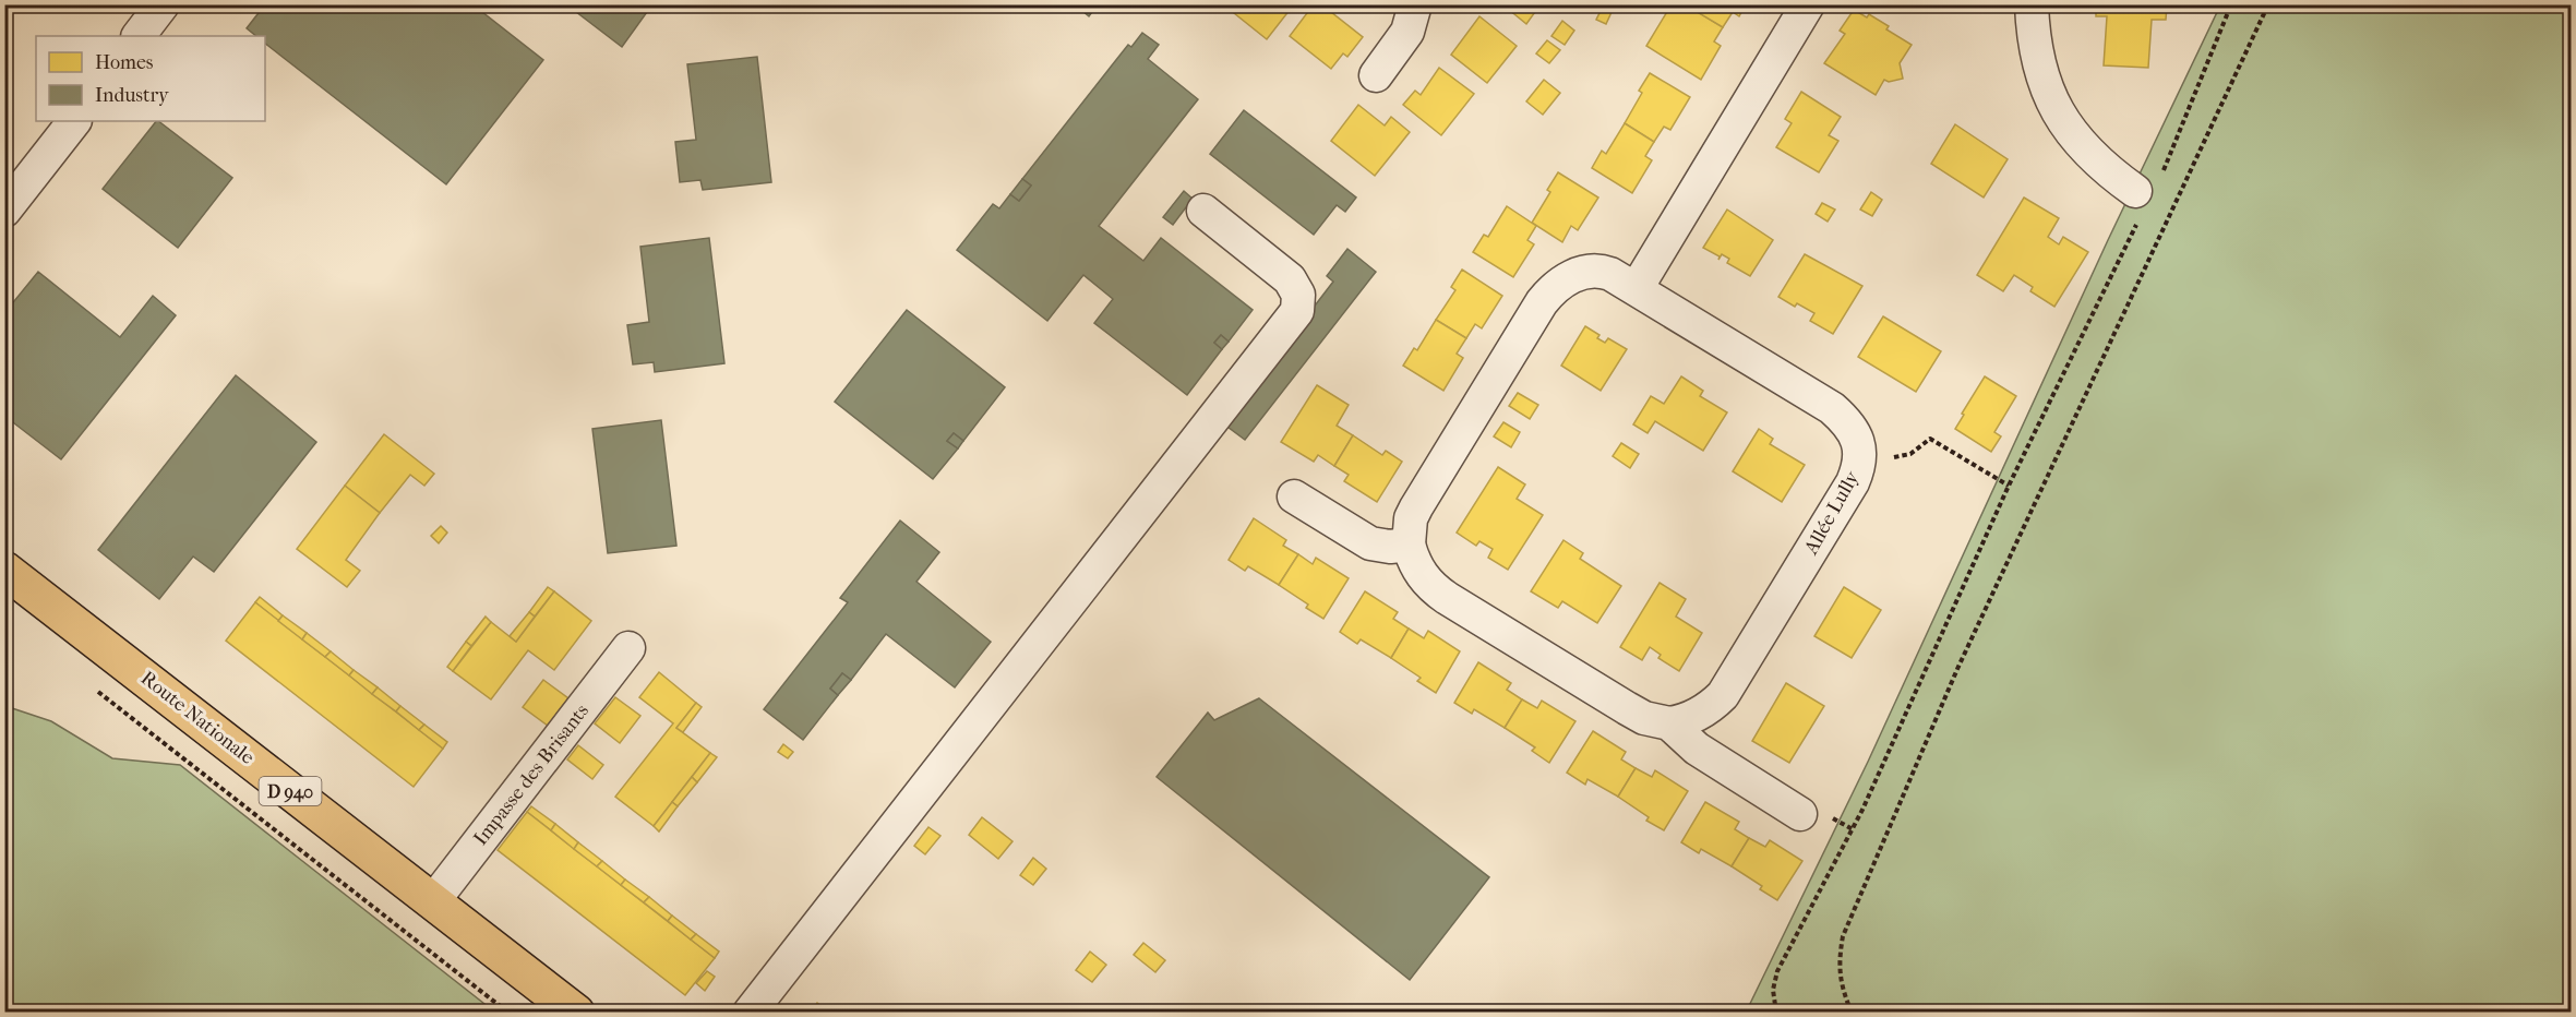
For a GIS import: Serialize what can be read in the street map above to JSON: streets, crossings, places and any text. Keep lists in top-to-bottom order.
{
  "streets": {
    "main road": ["Route Nationale", "D 940"],
    "street": ["Allée Lully", "Impasse des Brisants"]
  },
  "crossings": [
    ["Route Nationale", "Impasse des Brisants"]
  ],
  "legend": ["Homes", "Industry"]
}
